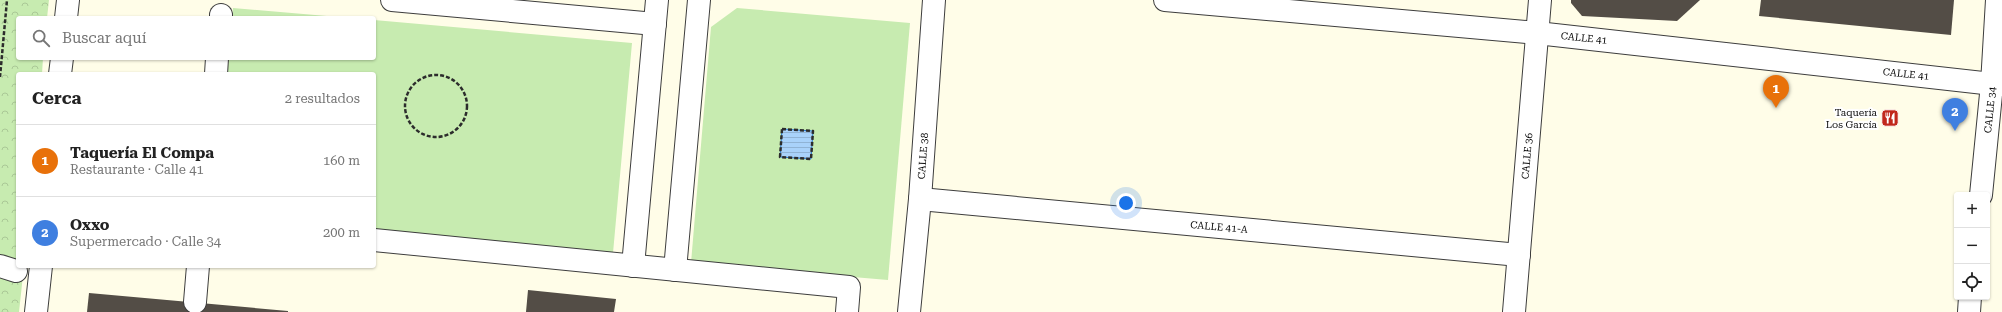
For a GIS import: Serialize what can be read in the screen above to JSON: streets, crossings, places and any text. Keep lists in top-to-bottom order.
{
  "streets": {
    "street": [
      "CALLE 41",
      "CALLE 34",
      "CALLE 38",
      "CALLE 36",
      "CALLE 41-A"
    ]
  },
  "crossings": [
    ["CALLE 41", "CALLE 34"],
    ["CALLE 41", "CALLE 36"],
    ["CALLE 38", "CALLE 41-A"],
    ["CALLE 36", "CALLE 41-A"]
  ],
  "places": {
    "restaurant": ["Taquería Los García"]
  },
  "page": {
    "search": "Buscar aquí",
    "heading": ["Cerca", "2 resultados"],
    "pins": ["1", "2"],
    "list": [
      {
        "mark": "1",
        "name": "Taquería El Compa",
        "note": "Restaurante · Calle 41",
        "value": "160 m"
      },
      {
        "mark": "2",
        "name": "Oxxo",
        "note": "Supermercado · Calle 34",
        "value": "200 m"
      }
    ],
    "map_buttons": ["+", "−"]
  }
}
